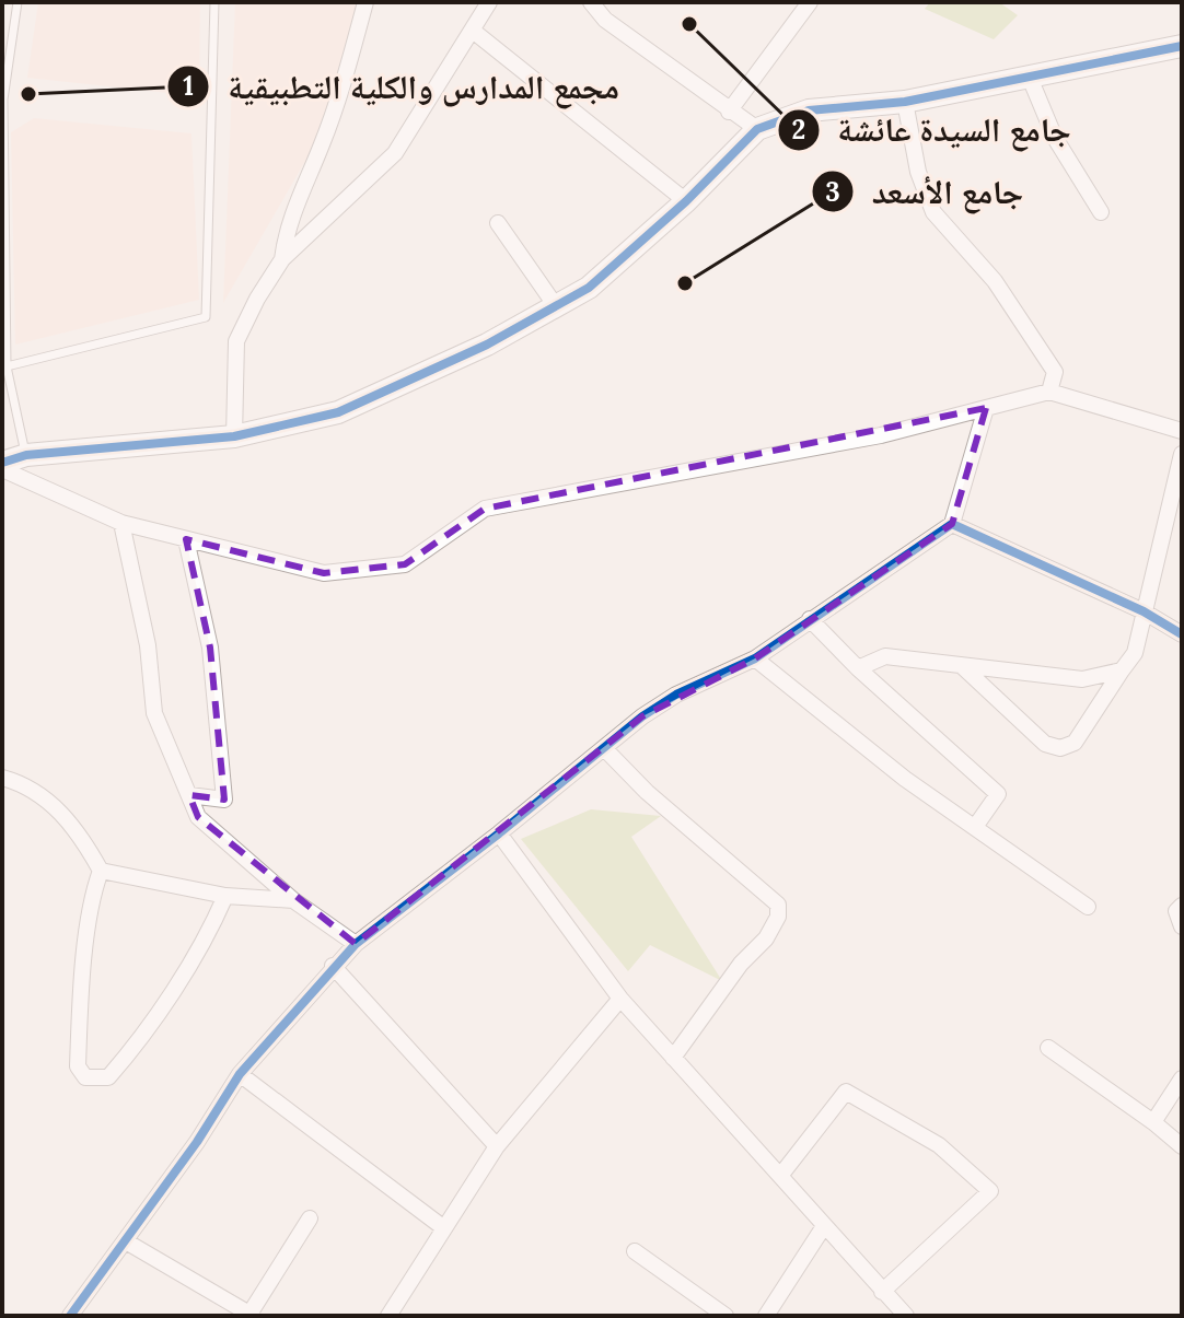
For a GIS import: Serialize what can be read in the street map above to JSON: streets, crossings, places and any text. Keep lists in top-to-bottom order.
{
  "places": ["جامع السيدة عائشة", "مجمع المدارس والكلية التطبيقية", "جامع الأسعد"]
}
